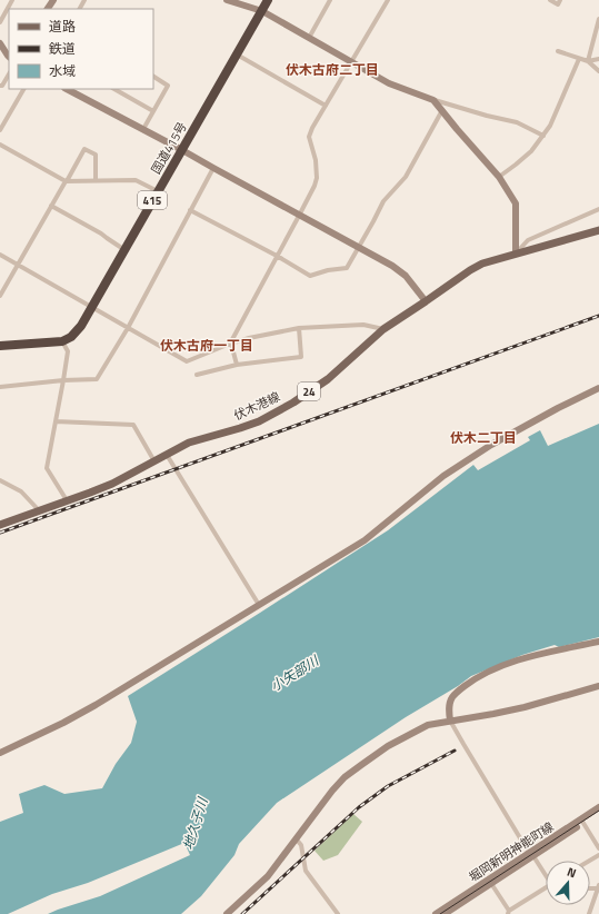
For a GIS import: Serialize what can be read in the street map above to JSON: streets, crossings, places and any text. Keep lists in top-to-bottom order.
{
  "streets": {
    "highway": ["国道415号", "415"],
    "main road": ["24", "伏木港線"],
    "street": ["堀岡新明神能町線"]
  },
  "districts": ["伏木古府二丁目", "伏木古府一丁目", "伏木二丁目"],
  "water": ["小矢部川", "地久子川"],
  "legend": ["道路", "鉄道", "水域"],
  "north": "top"
}
